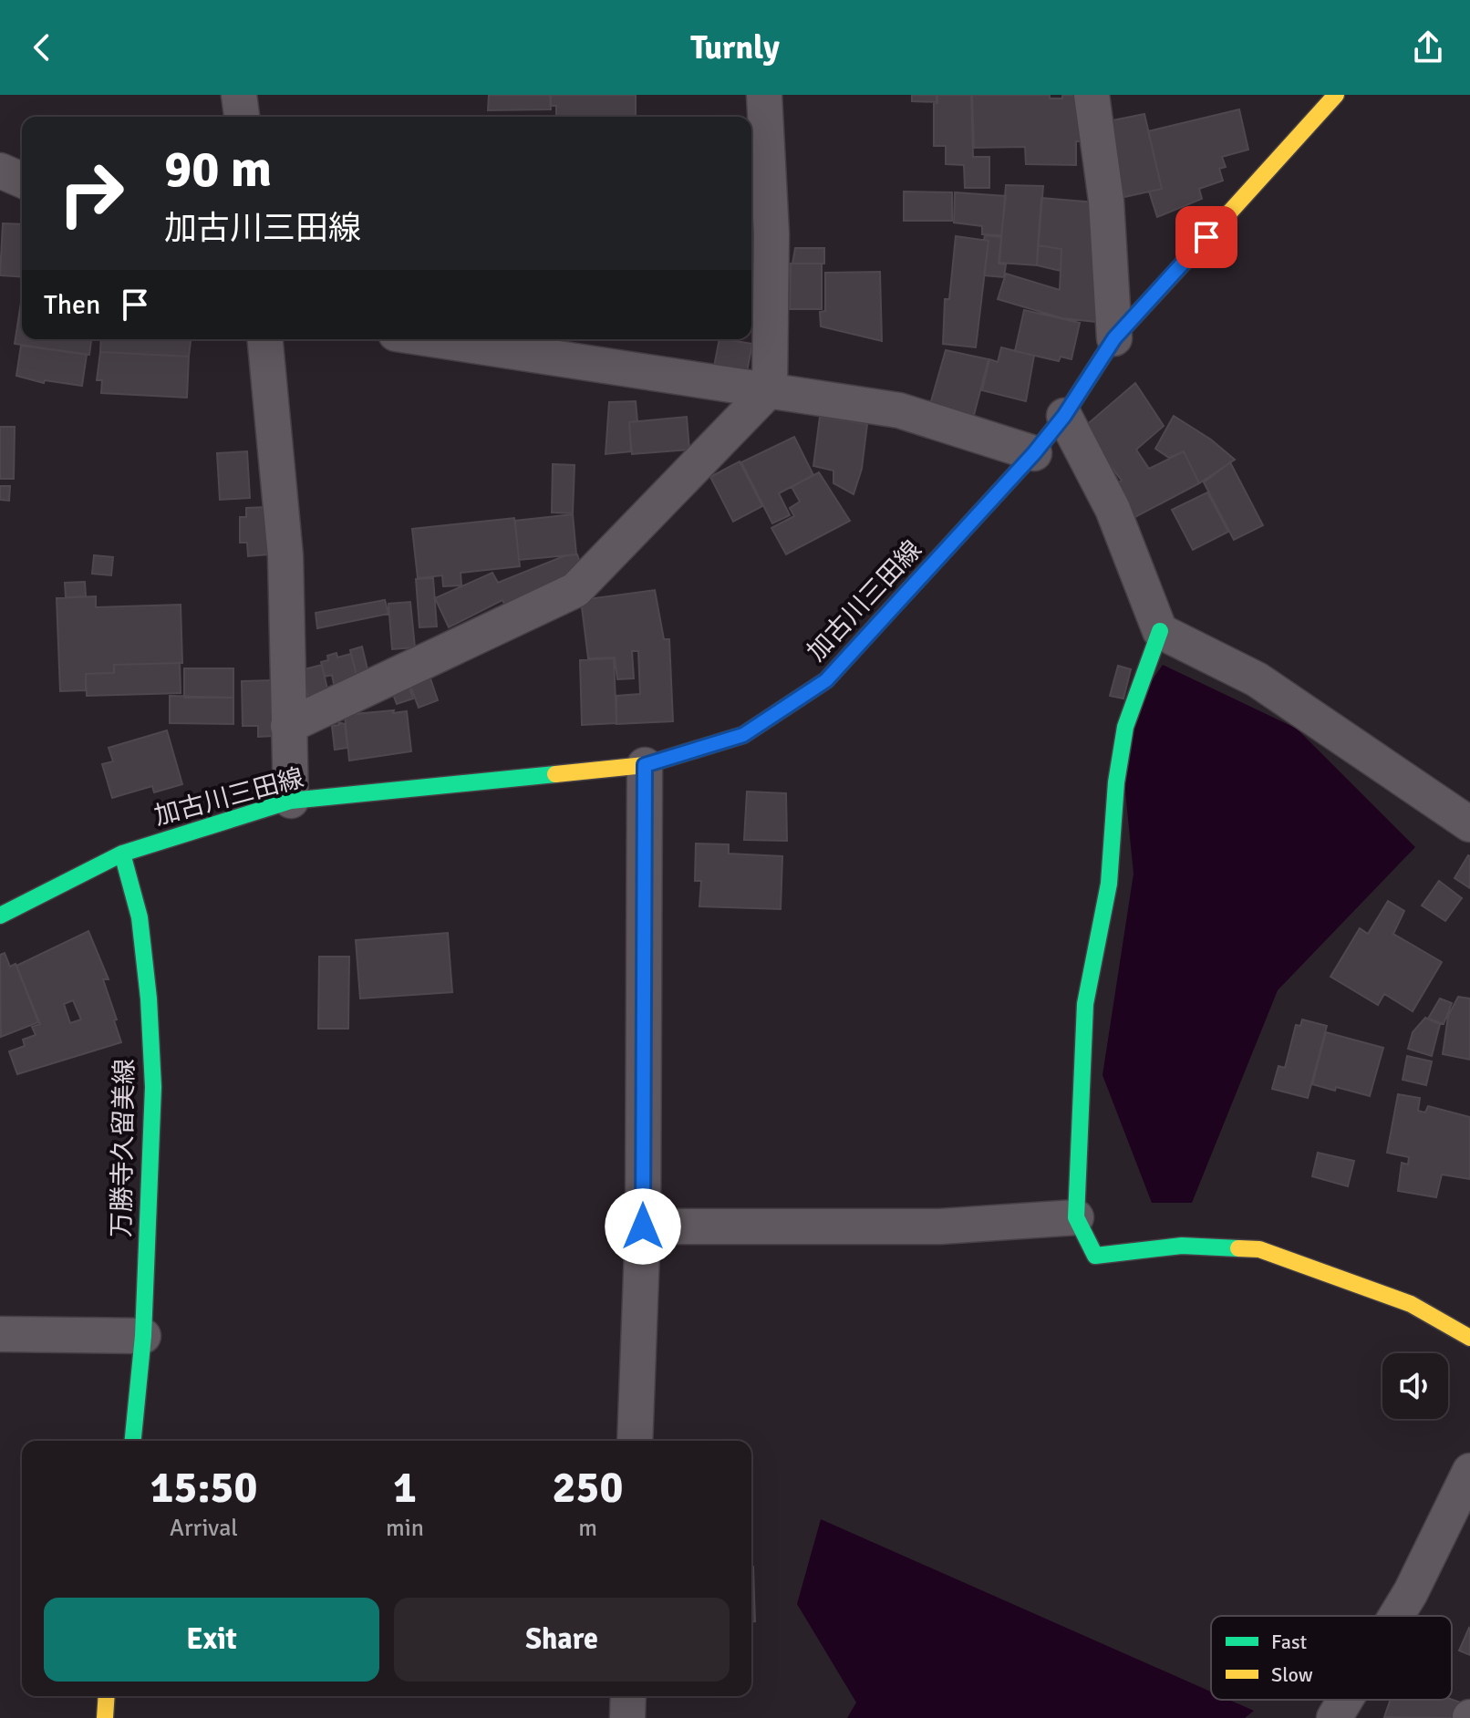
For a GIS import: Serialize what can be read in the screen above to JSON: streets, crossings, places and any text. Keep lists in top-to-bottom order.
{
  "streets": {
    "main road": ["加古川三田線", "万勝寺久留美線"]
  },
  "crossings": [
    ["加古川三田線", "万勝寺久留美線"]
  ],
  "legend": ["Fast", "Slow"],
  "page": {
    "header": "Turnly",
    "turn": ["90 m", "加古川三田線"],
    "then": "Then",
    "eta": [
      "15:50",
      "Arrival",
      "1",
      "min",
      "250",
      "m"
    ],
    "buttons": ["Exit", "Share"]
  }
}
